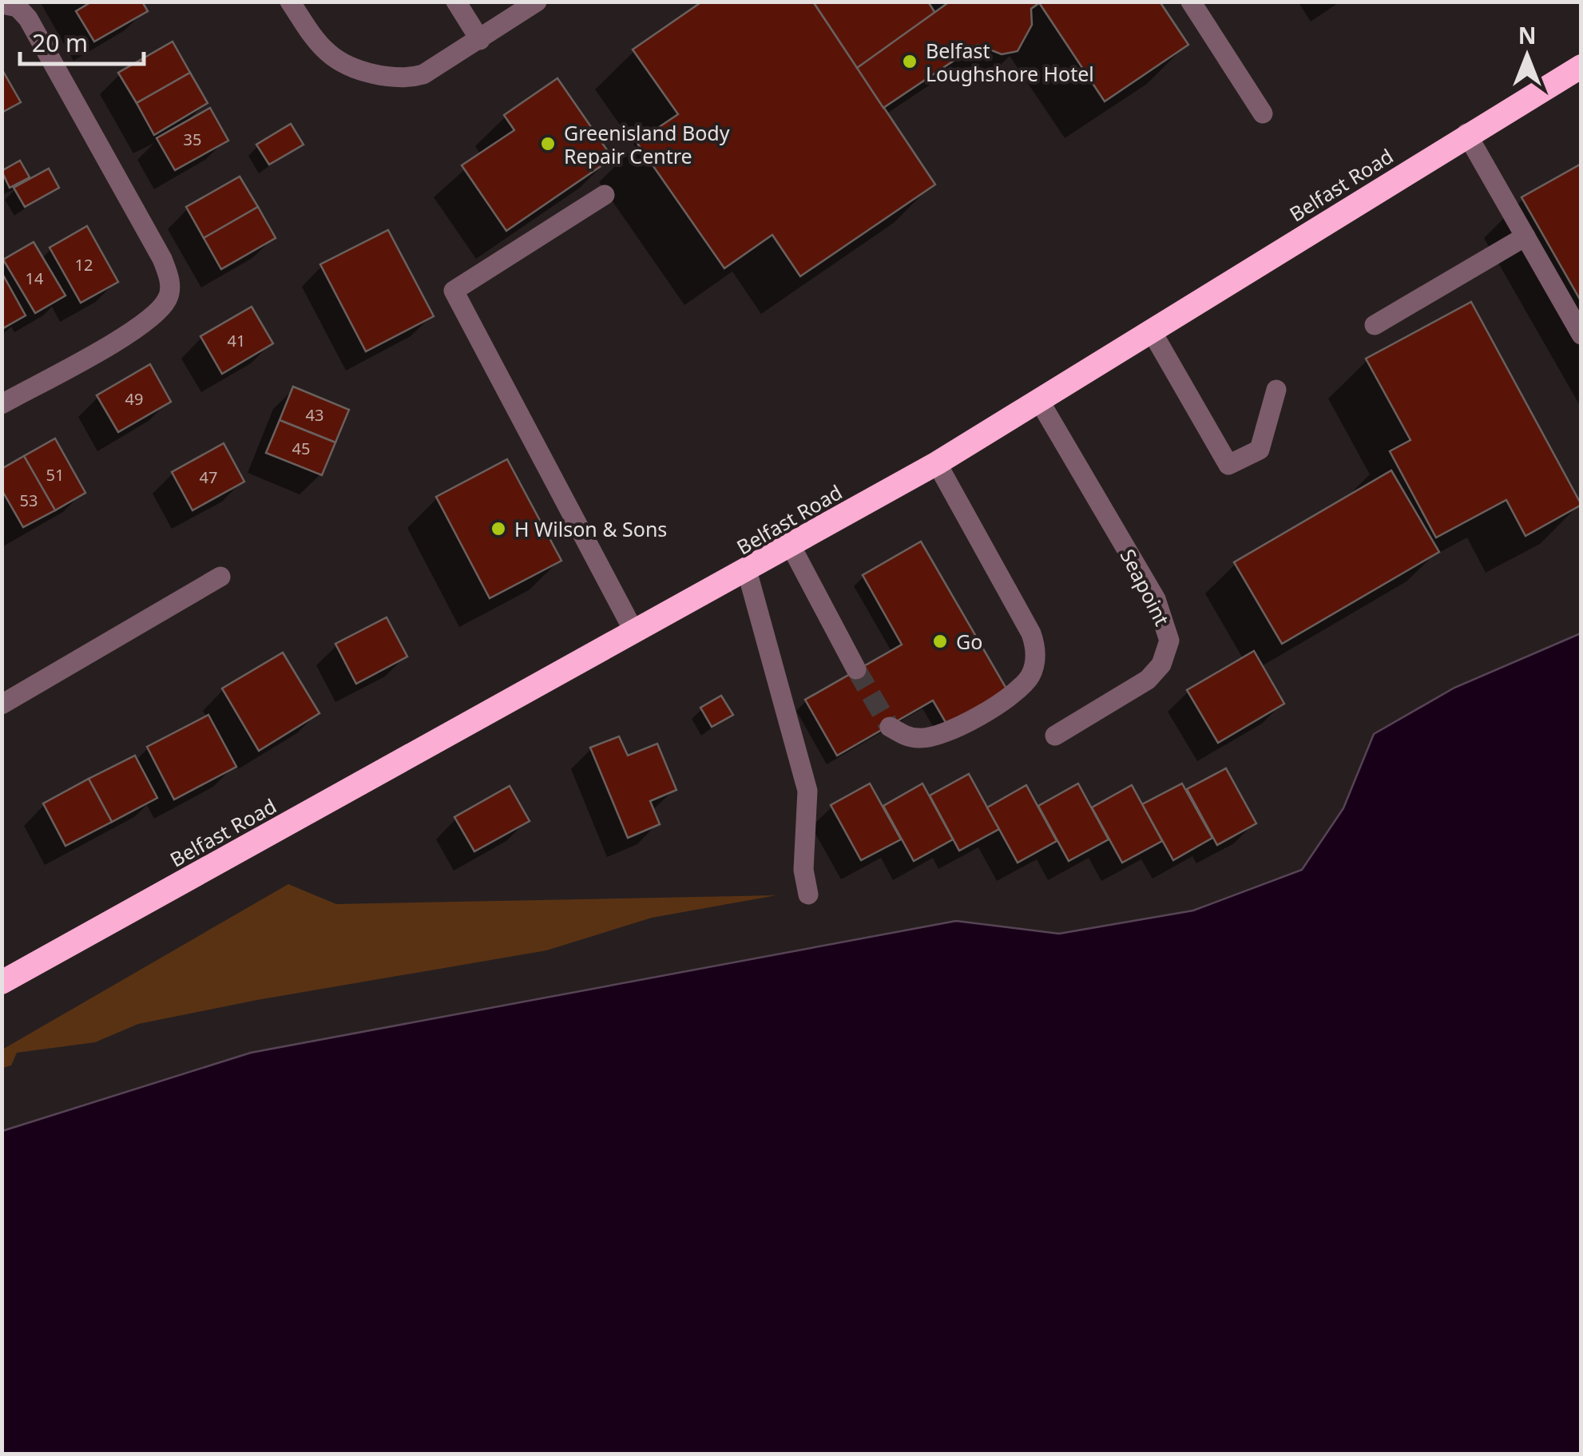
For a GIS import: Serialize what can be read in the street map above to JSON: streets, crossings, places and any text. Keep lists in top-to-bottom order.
{
  "streets": {
    "highway": ["Belfast Road"],
    "street": ["Seapoint"]
  },
  "crossings": [
    ["Belfast Road", "Seapoint"]
  ],
  "places": [
    "Belfast Loughshore Hotel",
    "Greenisland Body Repair Centre",
    "H Wilson & Sons",
    "Go"
  ],
  "house_numbers": [
    "35",
    "12",
    "14",
    "41",
    "49",
    "43",
    "45",
    "51",
    "47",
    "53"
  ],
  "scale_bar": "20 m",
  "north": "top"
}
